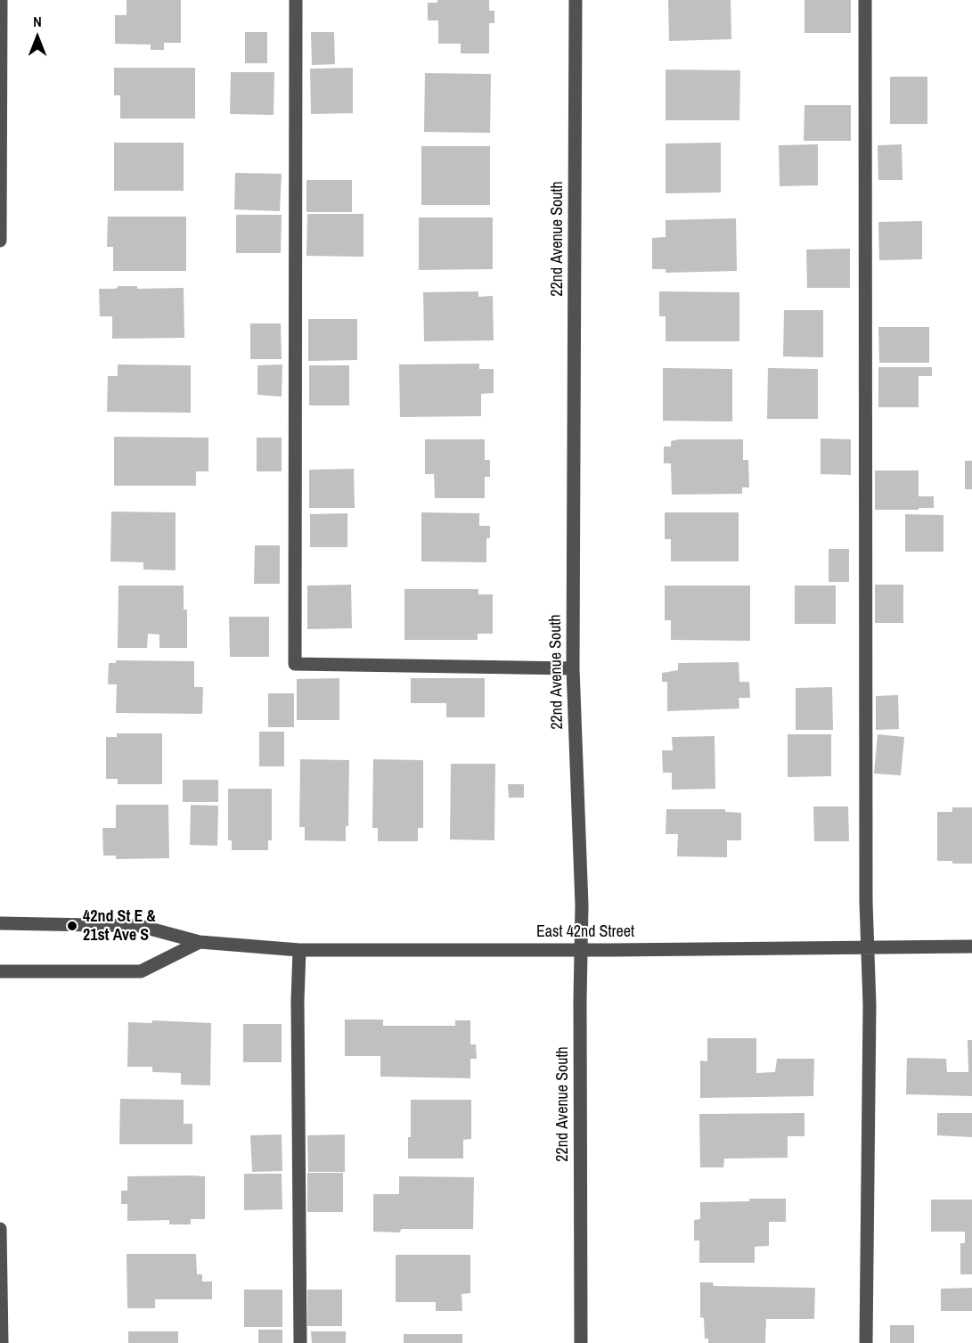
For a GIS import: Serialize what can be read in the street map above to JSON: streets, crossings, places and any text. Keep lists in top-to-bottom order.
{
  "streets": {
    "street": ["22nd Avenue South", "East 42nd Street"]
  },
  "crossings": [
    ["22nd Avenue South", "East 42nd Street"]
  ],
  "places": ["42nd St E & 21st Ave S"],
  "north": "top"
}
